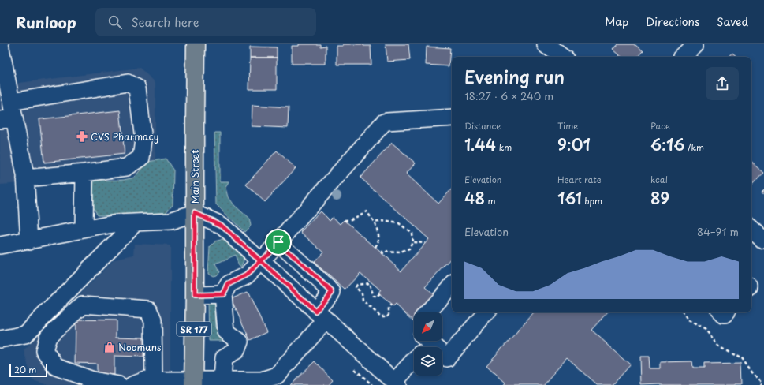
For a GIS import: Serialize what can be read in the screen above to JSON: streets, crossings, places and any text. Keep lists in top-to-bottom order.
{
  "streets": {
    "main road": ["Main Street", "SR 177"]
  },
  "places": {
    "pharmacy": ["CVS Pharmacy"],
    "shop": ["Noomans"]
  },
  "scale_bar": "20 m",
  "north": "bottom left",
  "page": {
    "header": "Runloop",
    "search": "Search here",
    "nav": ["Map", "Directions", "Saved"],
    "heading": ["Evening run", "18:27 · 6 × 240 m"],
    "stats": [
      ["Distance", "1.44 km"],
      ["Time", "9:01"],
      ["Pace", "6:16 /km"],
      ["Elevation", "48 m"],
      ["Heart rate", "161 bpm"],
      ["kcal", "89"]
    ],
    "chart": ["Elevation", "84–91 m"],
    "scale": "20 m"
  }
}
